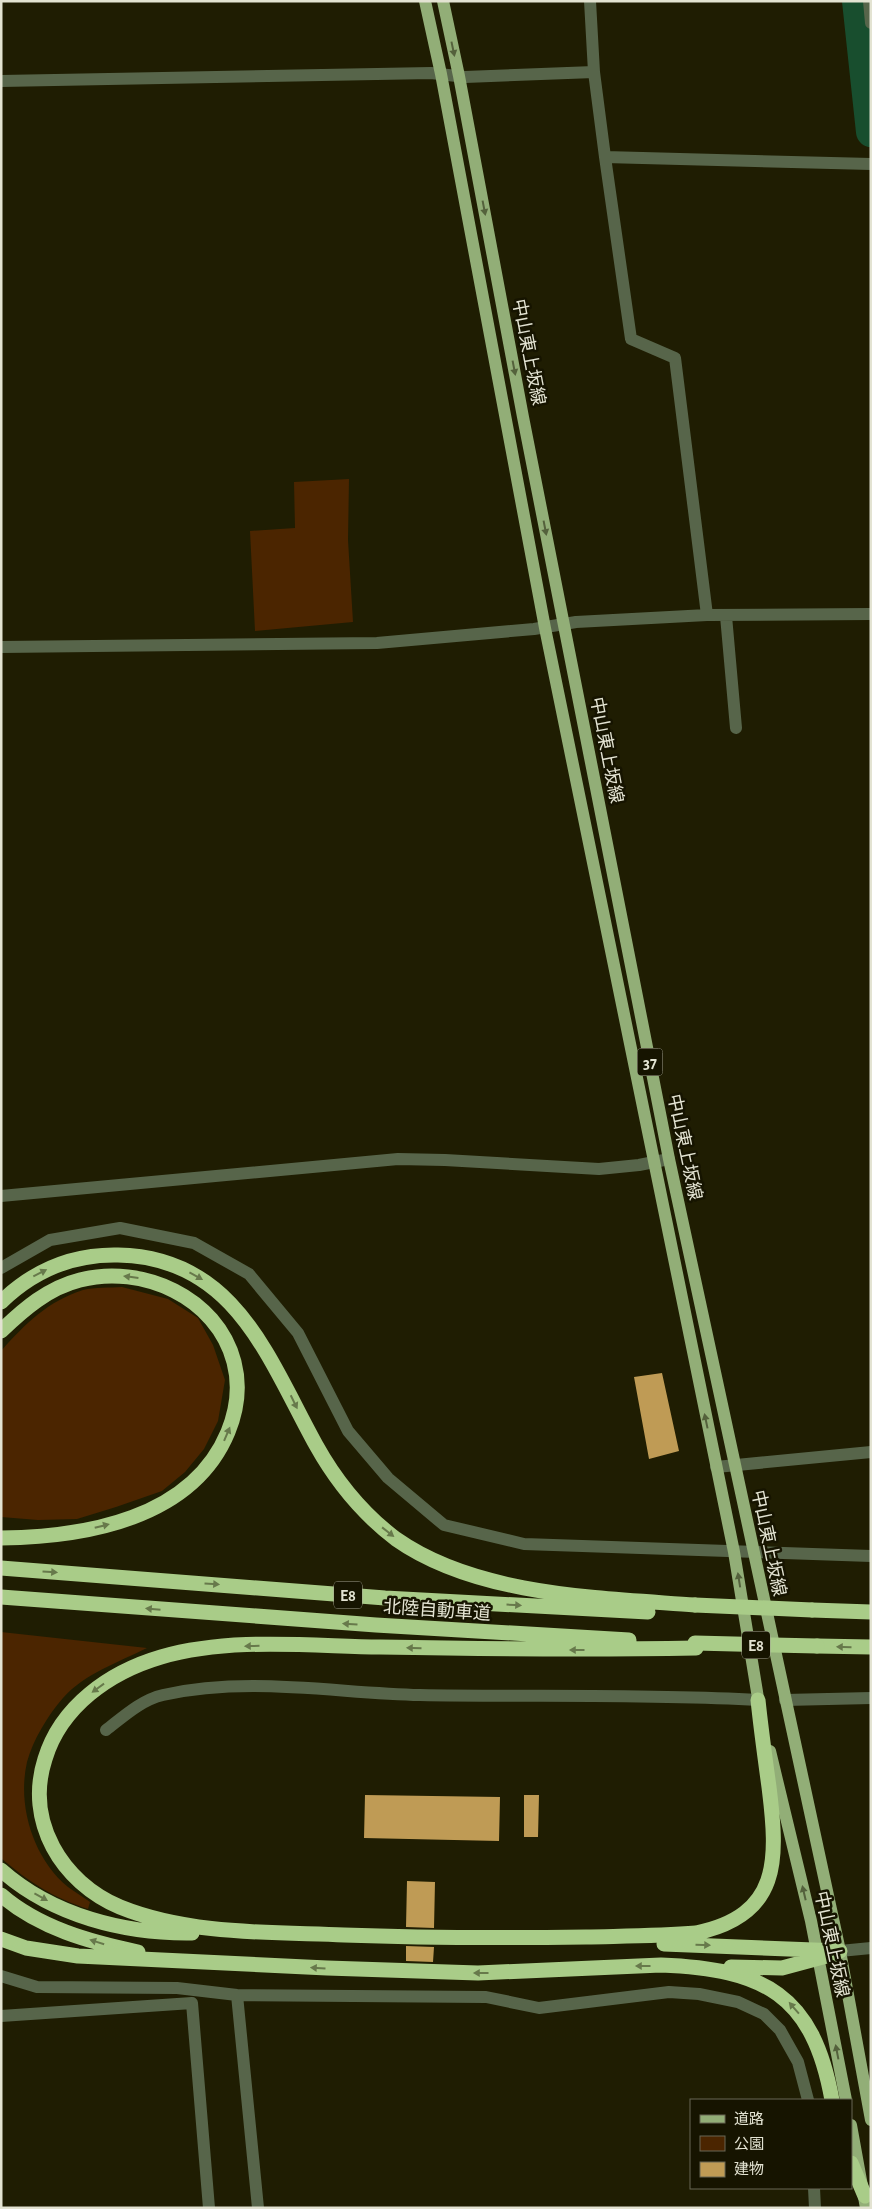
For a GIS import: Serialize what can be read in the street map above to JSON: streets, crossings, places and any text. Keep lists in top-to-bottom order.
{
  "streets": {
    "highway": ["E8", "北陸自動車道"],
    "main road": ["中山東上坂線", "37"]
  },
  "legend": ["道路", "公園", "建物"]
}
